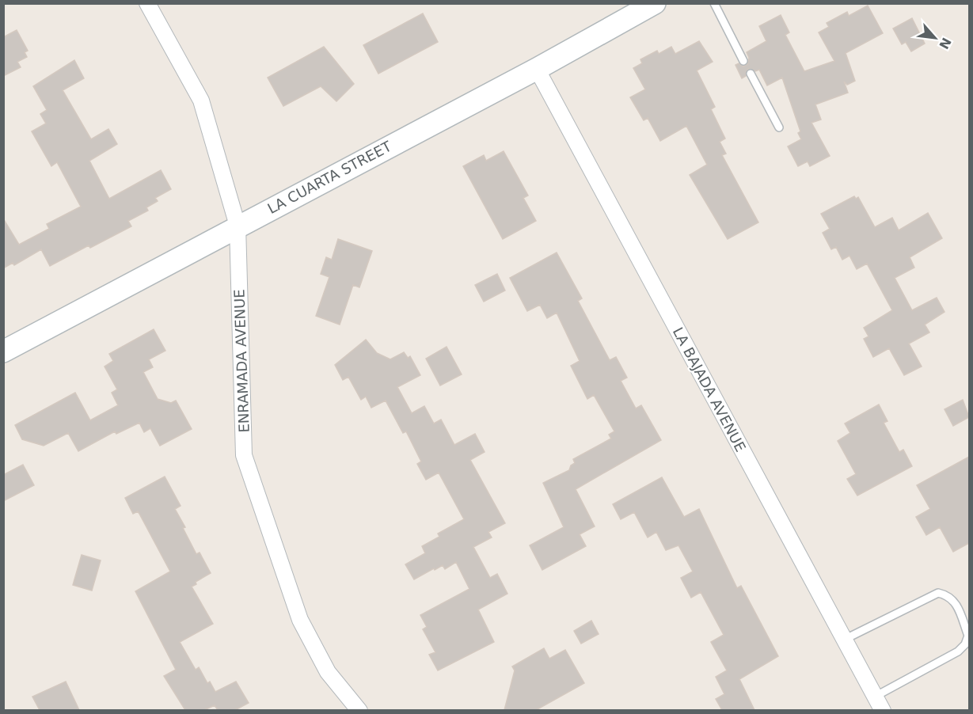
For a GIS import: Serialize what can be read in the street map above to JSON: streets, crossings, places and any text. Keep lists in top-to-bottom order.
{
  "streets": {
    "street": ["LA CUARTA STREET", "ENRAMADA AVENUE", "LA BAJADA AVENUE"]
  },
  "crossings": [
    ["LA CUARTA STREET", "ENRAMADA AVENUE"],
    ["LA CUARTA STREET", "LA BAJADA AVENUE"]
  ],
  "north": "bottom right"
}
